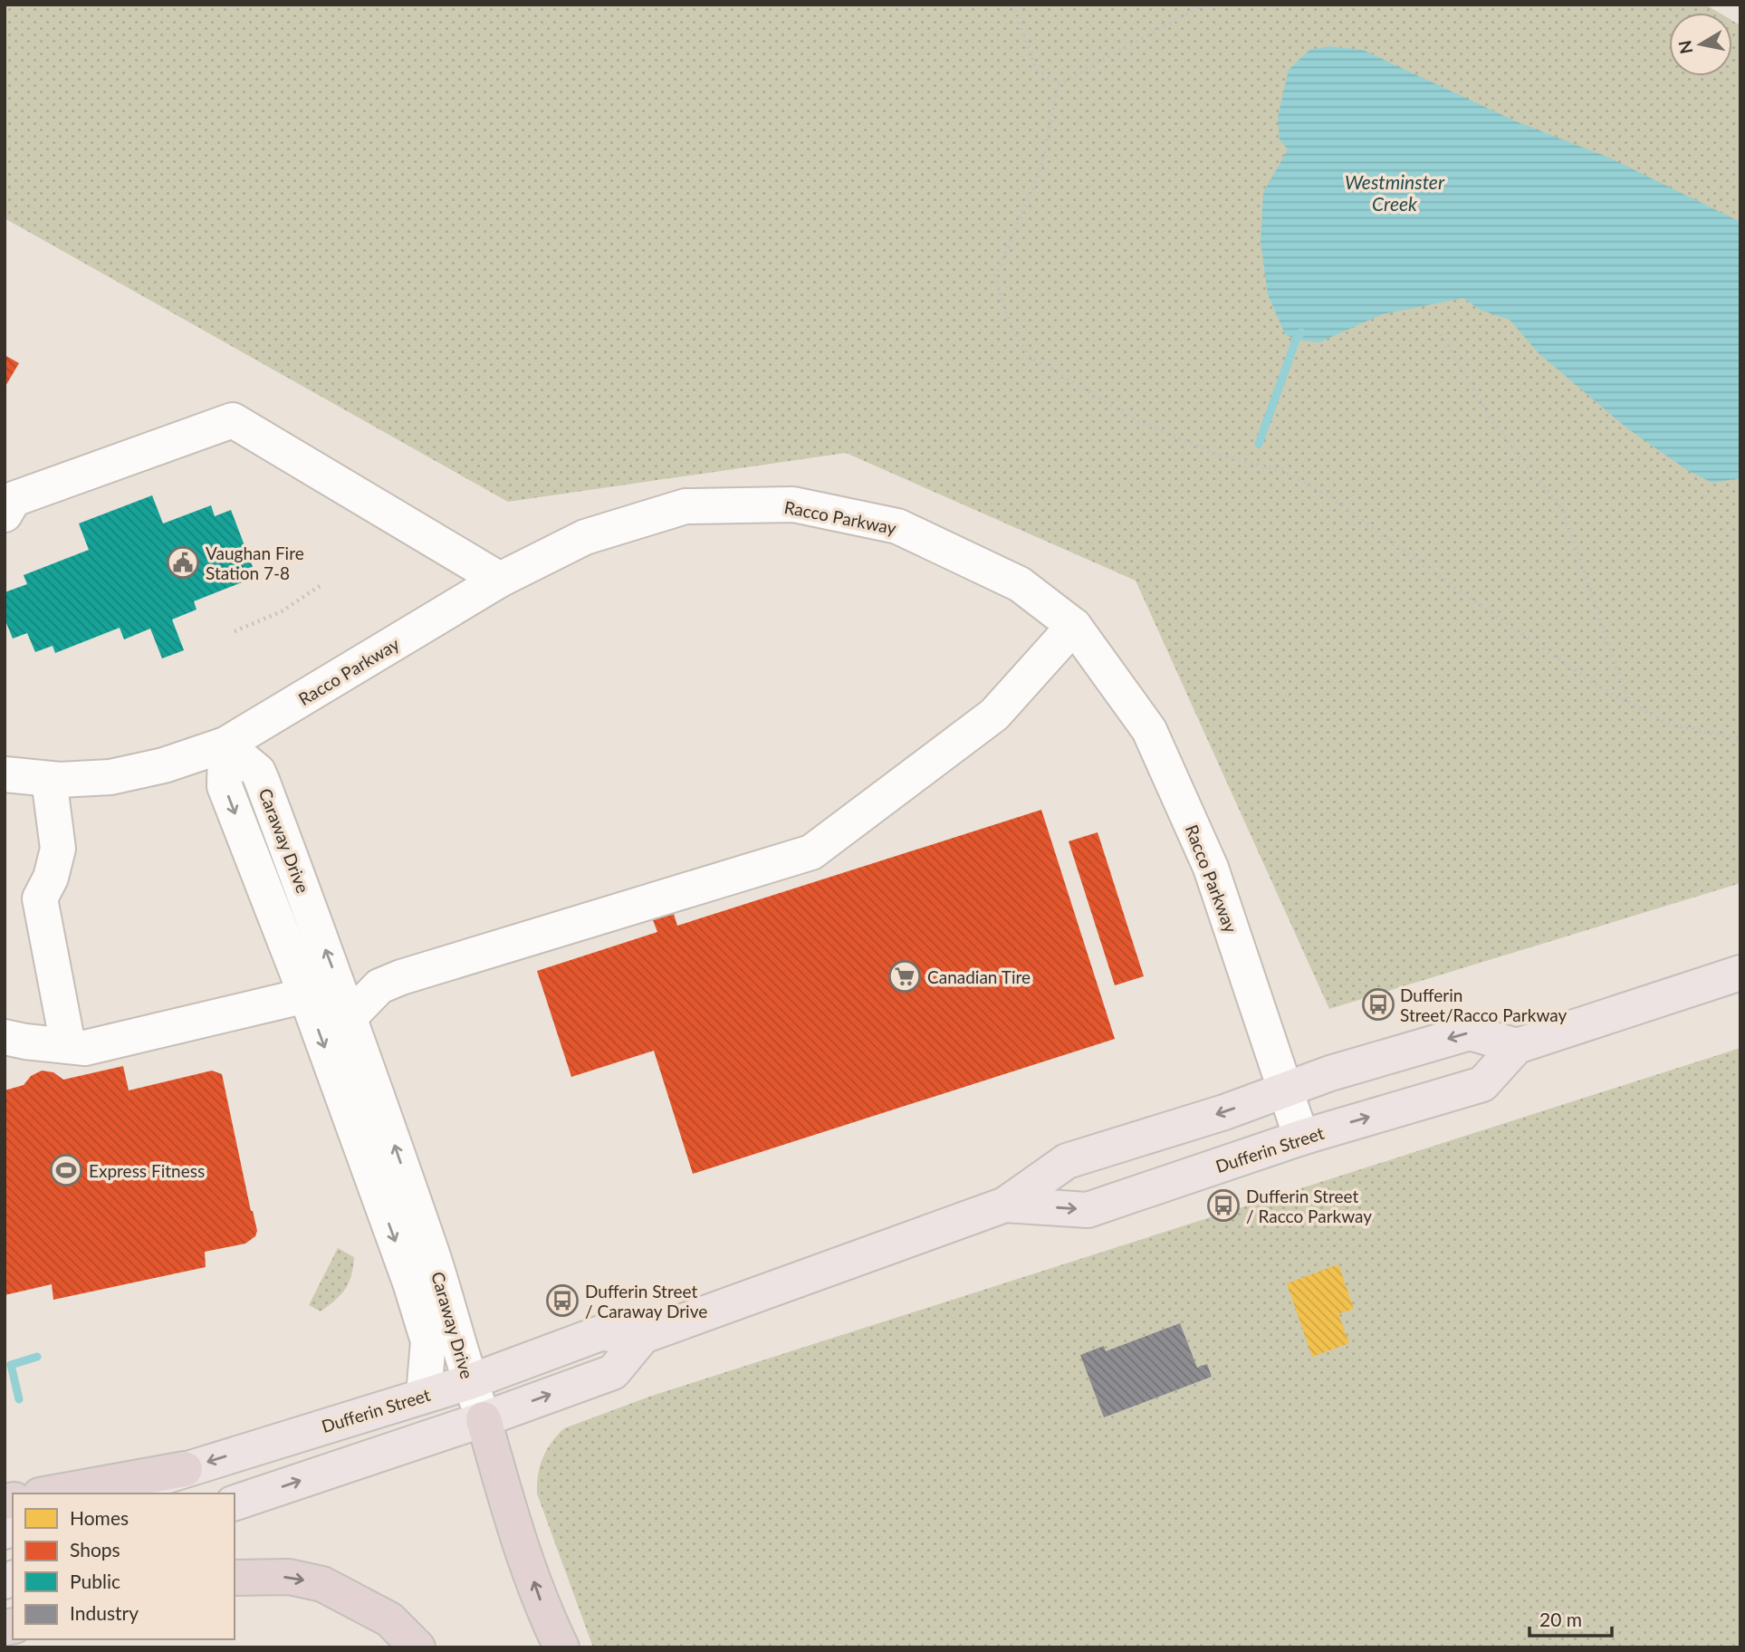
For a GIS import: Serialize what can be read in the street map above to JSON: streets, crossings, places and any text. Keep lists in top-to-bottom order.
{
  "streets": {
    "main road": ["Dufferin Street"],
    "street": ["Racco Parkway", "Caraway Drive"]
  },
  "crossings": [
    ["Racco Parkway", "Caraway Drive"],
    ["Racco Parkway", "Dufferin Street"],
    ["Caraway Drive", "Dufferin Street"]
  ],
  "water": ["Westminster Creek"],
  "places": {
    "public building": ["Vaughan Fire Station 7-8"],
    "supermarket": ["Canadian Tire"],
    "bus stop": ["Dufferin Street/Racco Parkway", "Dufferin Street / Racco Parkway", "Dufferin Street / Caraway Drive"],
    "sports": ["Express Fitness"]
  },
  "legend": [
    "Homes",
    "Shops",
    "Public",
    "Industry"
  ],
  "scale_bar": "20 m",
  "north": "left"
}
